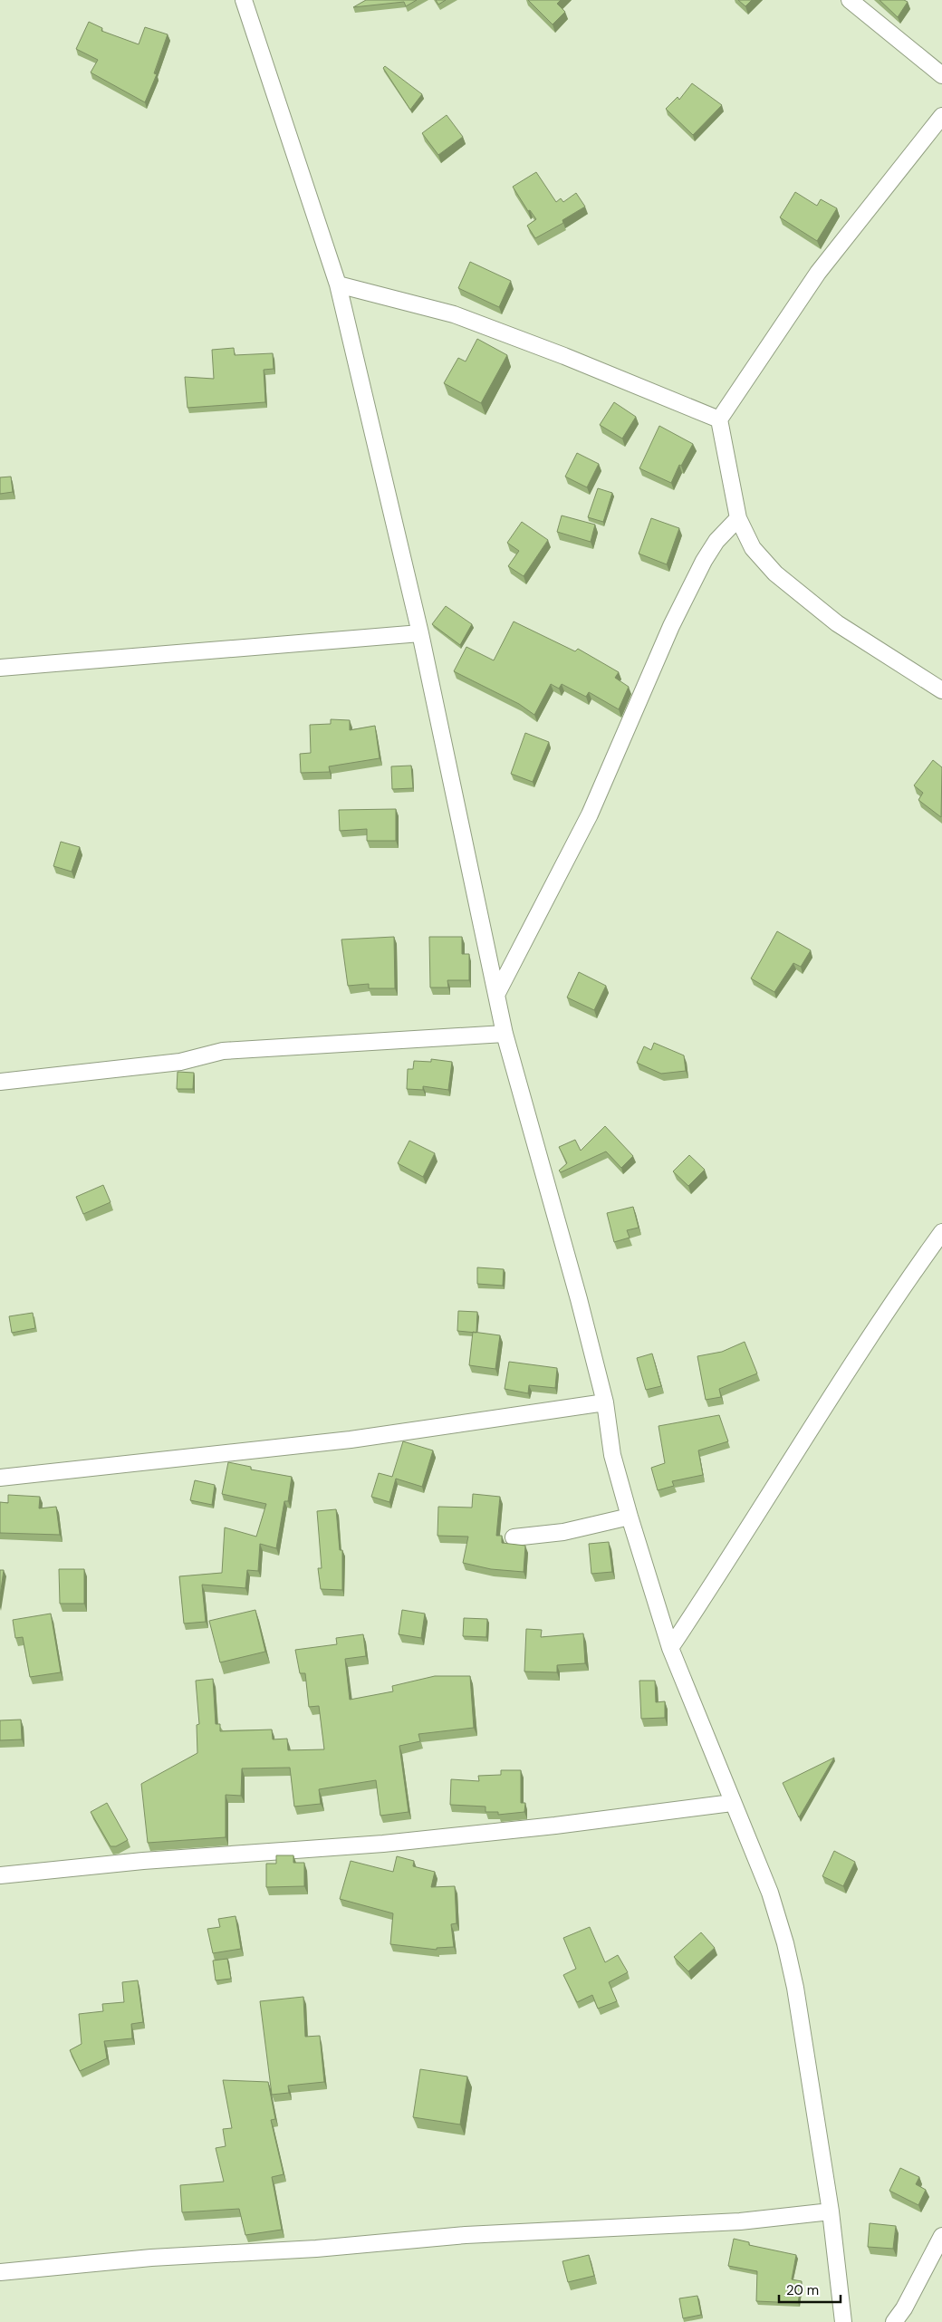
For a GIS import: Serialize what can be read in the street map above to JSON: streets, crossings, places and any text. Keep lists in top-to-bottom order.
{
  "scale_bar": "20 m"
}
